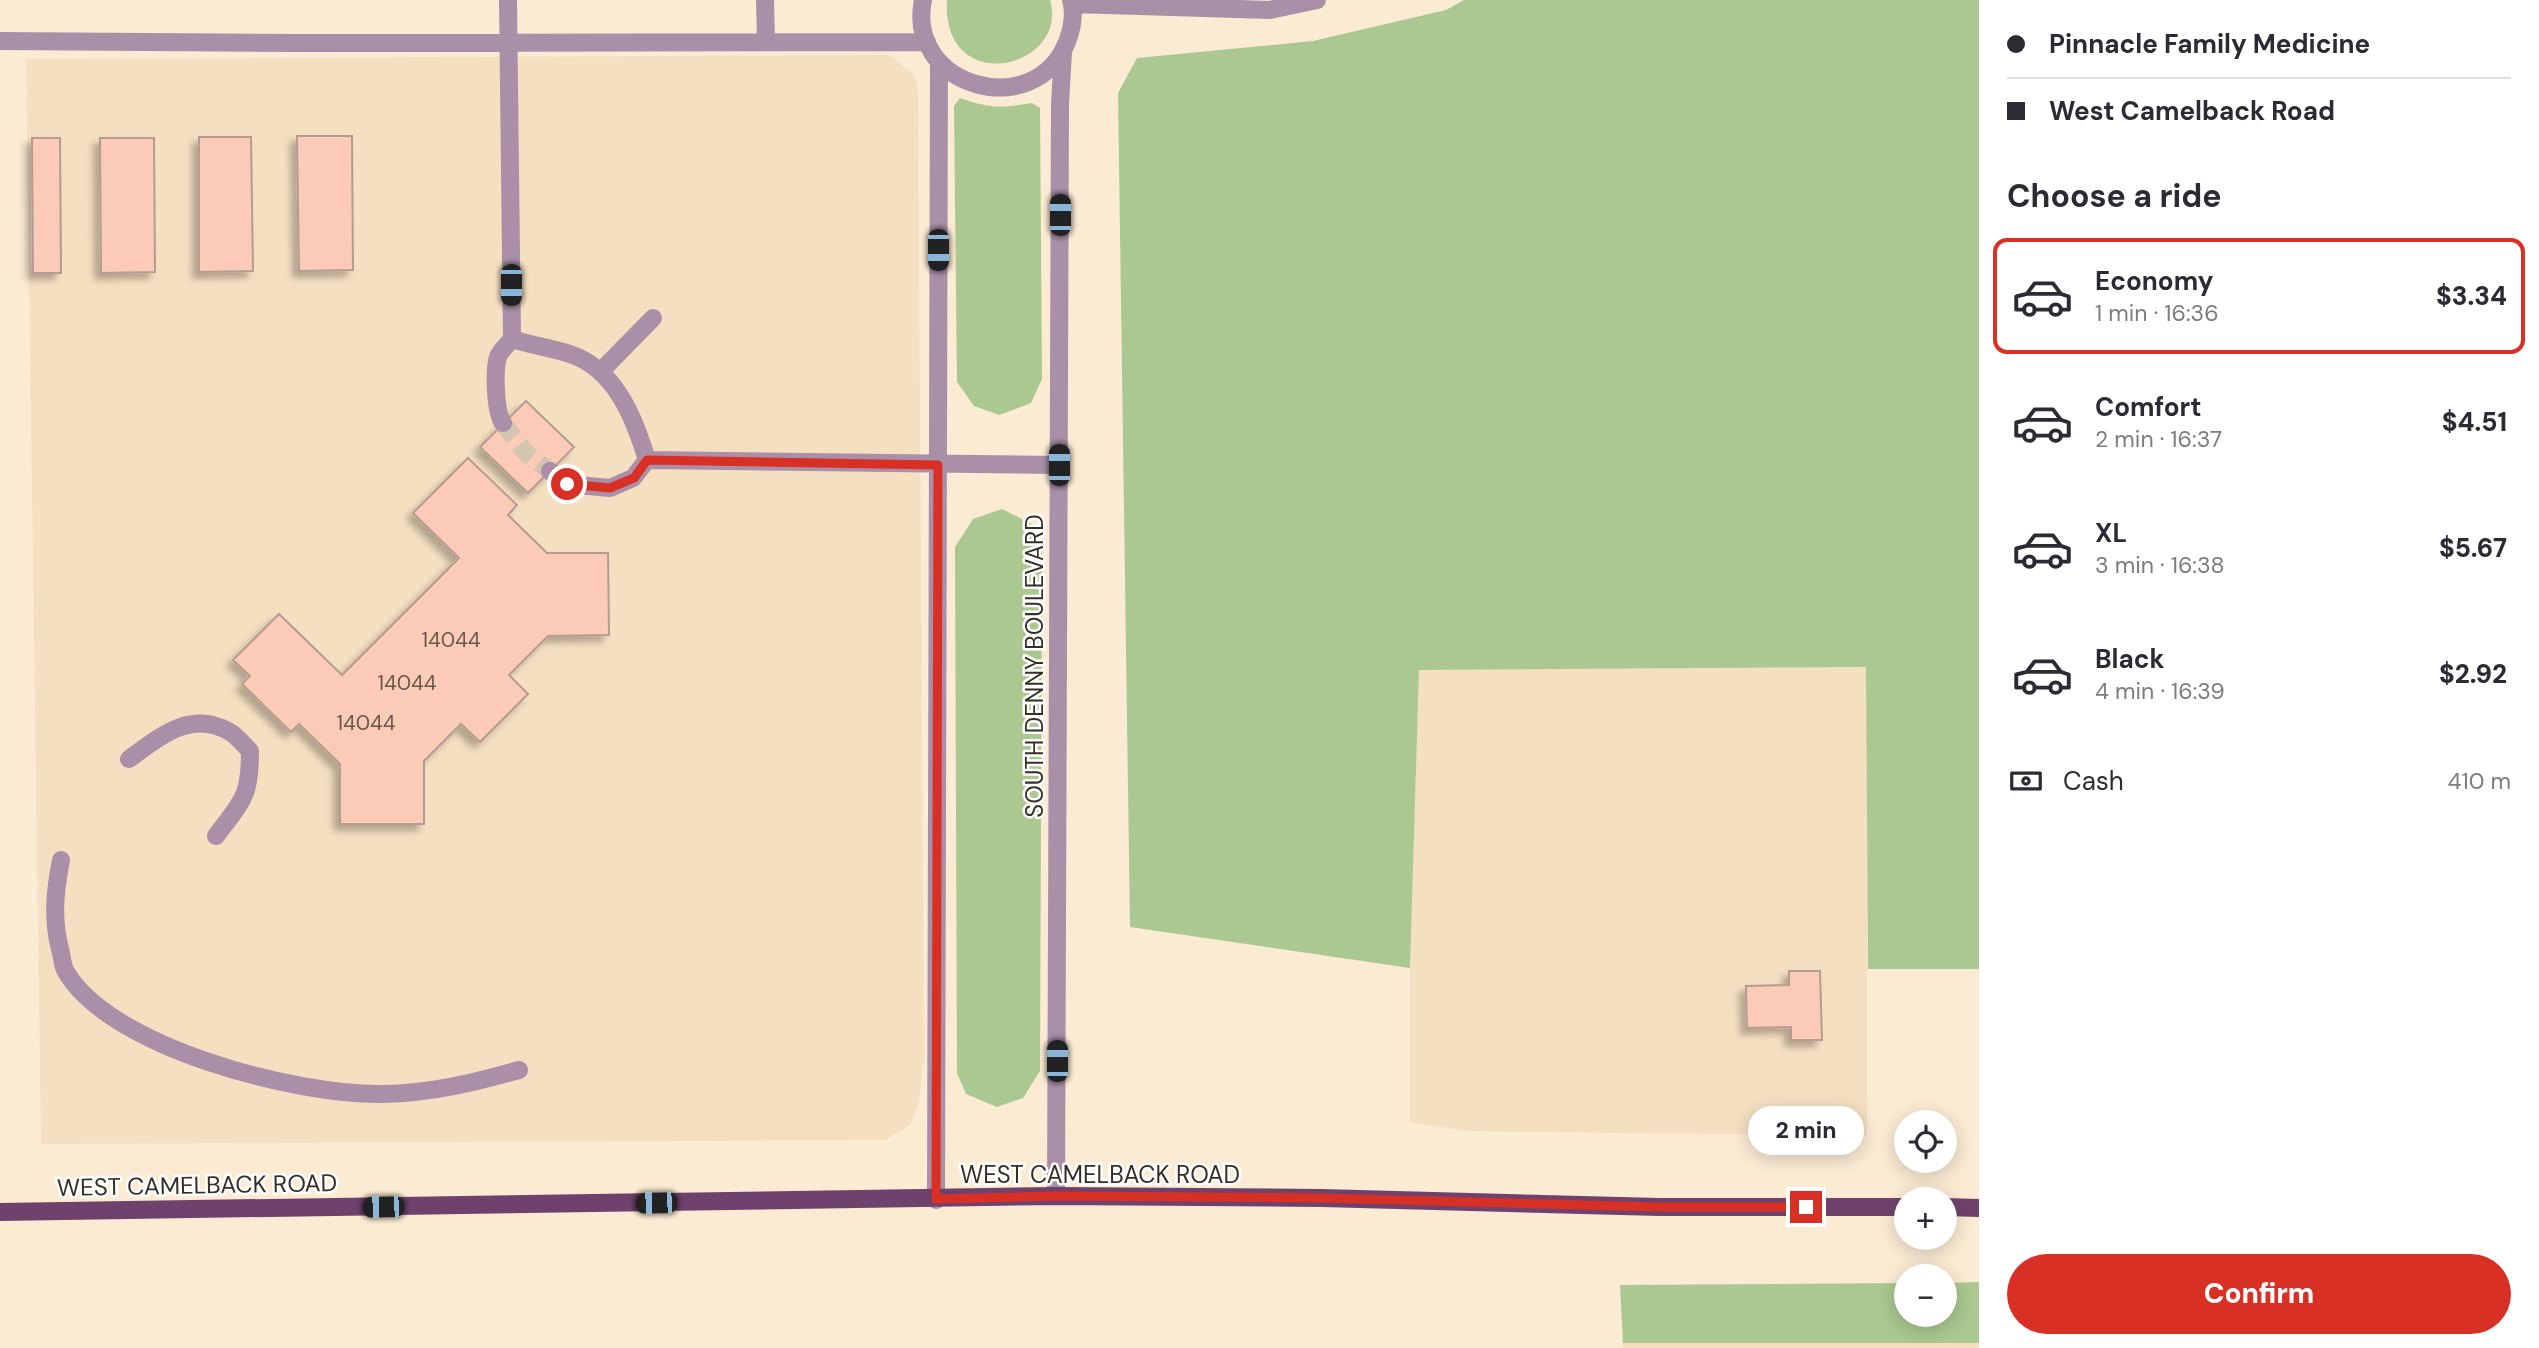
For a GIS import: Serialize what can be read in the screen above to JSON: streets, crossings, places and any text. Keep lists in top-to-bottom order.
{
  "streets": {
    "main road": ["WEST CAMELBACK ROAD"],
    "street": ["SOUTH DENNY BOULEVARD"]
  },
  "crossings": [
    ["SOUTH DENNY BOULEVARD", "WEST CAMELBACK ROAD"]
  ],
  "house_numbers": ["14044", "14044", "14044"],
  "page": {
    "banner": ["Pinnacle Family Medicine", "West Camelback Road"],
    "heading": "Choose a ride",
    "list": [
      {
        "name": "Economy",
        "note": "1 min · 16:36",
        "value": "$3.34"
      },
      {
        "name": "Comfort",
        "note": "2 min · 16:37",
        "value": "$4.51"
      },
      {
        "name": "XL",
        "note": "3 min · 16:38",
        "value": "$5.67"
      },
      {
        "name": "Black",
        "note": "4 min · 16:39",
        "value": "$2.92"
      }
    ],
    "pay": ["Cash", "410 m"],
    "bubble": "2 min",
    "map_buttons": ["+", "−"],
    "buttons": "Confirm"
  }
}
